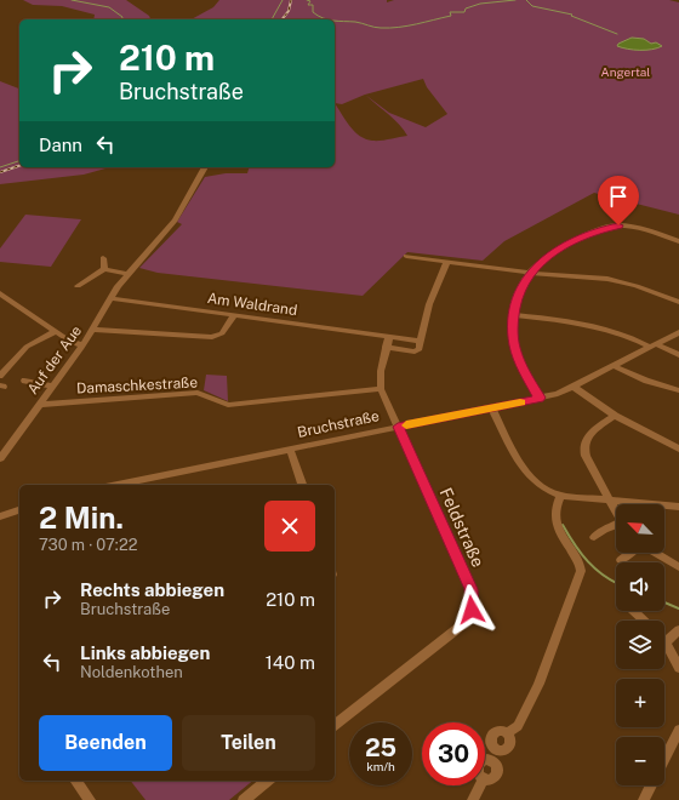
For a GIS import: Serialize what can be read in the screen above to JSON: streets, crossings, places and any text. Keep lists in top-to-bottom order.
{
  "streets": {
    "street": [
      "Am Waldrand",
      "Auf der Aue",
      "Damaschkestraße",
      "Bruchstraße",
      "Feldstraße"
    ]
  },
  "crossings": [
    ["Am Waldrand", "Auf der Aue"],
    ["Auf der Aue", "Damaschkestraße"],
    ["Damaschkestraße", "Feldstraße"],
    ["Bruchstraße", "Feldstraße"]
  ],
  "parks": ["Angertal"],
  "north": "top left",
  "page": {
    "turn": ["210 m", "Bruchstraße"],
    "then": "Dann",
    "heading": ["2 Min.", "730 m · 07:22"],
    "map_buttons": ["+", "−"],
    "list": [
      {
        "name": "Rechts abbiegen",
        "note": "Bruchstraße",
        "value": "210 m"
      },
      {
        "name": "Links abbiegen",
        "note": "Noldenkothen",
        "value": "140 m"
      }
    ],
    "buttons": ["Beenden", "Teilen"],
    "speed": "25 km/h",
    "limit": "30"
  }
}
